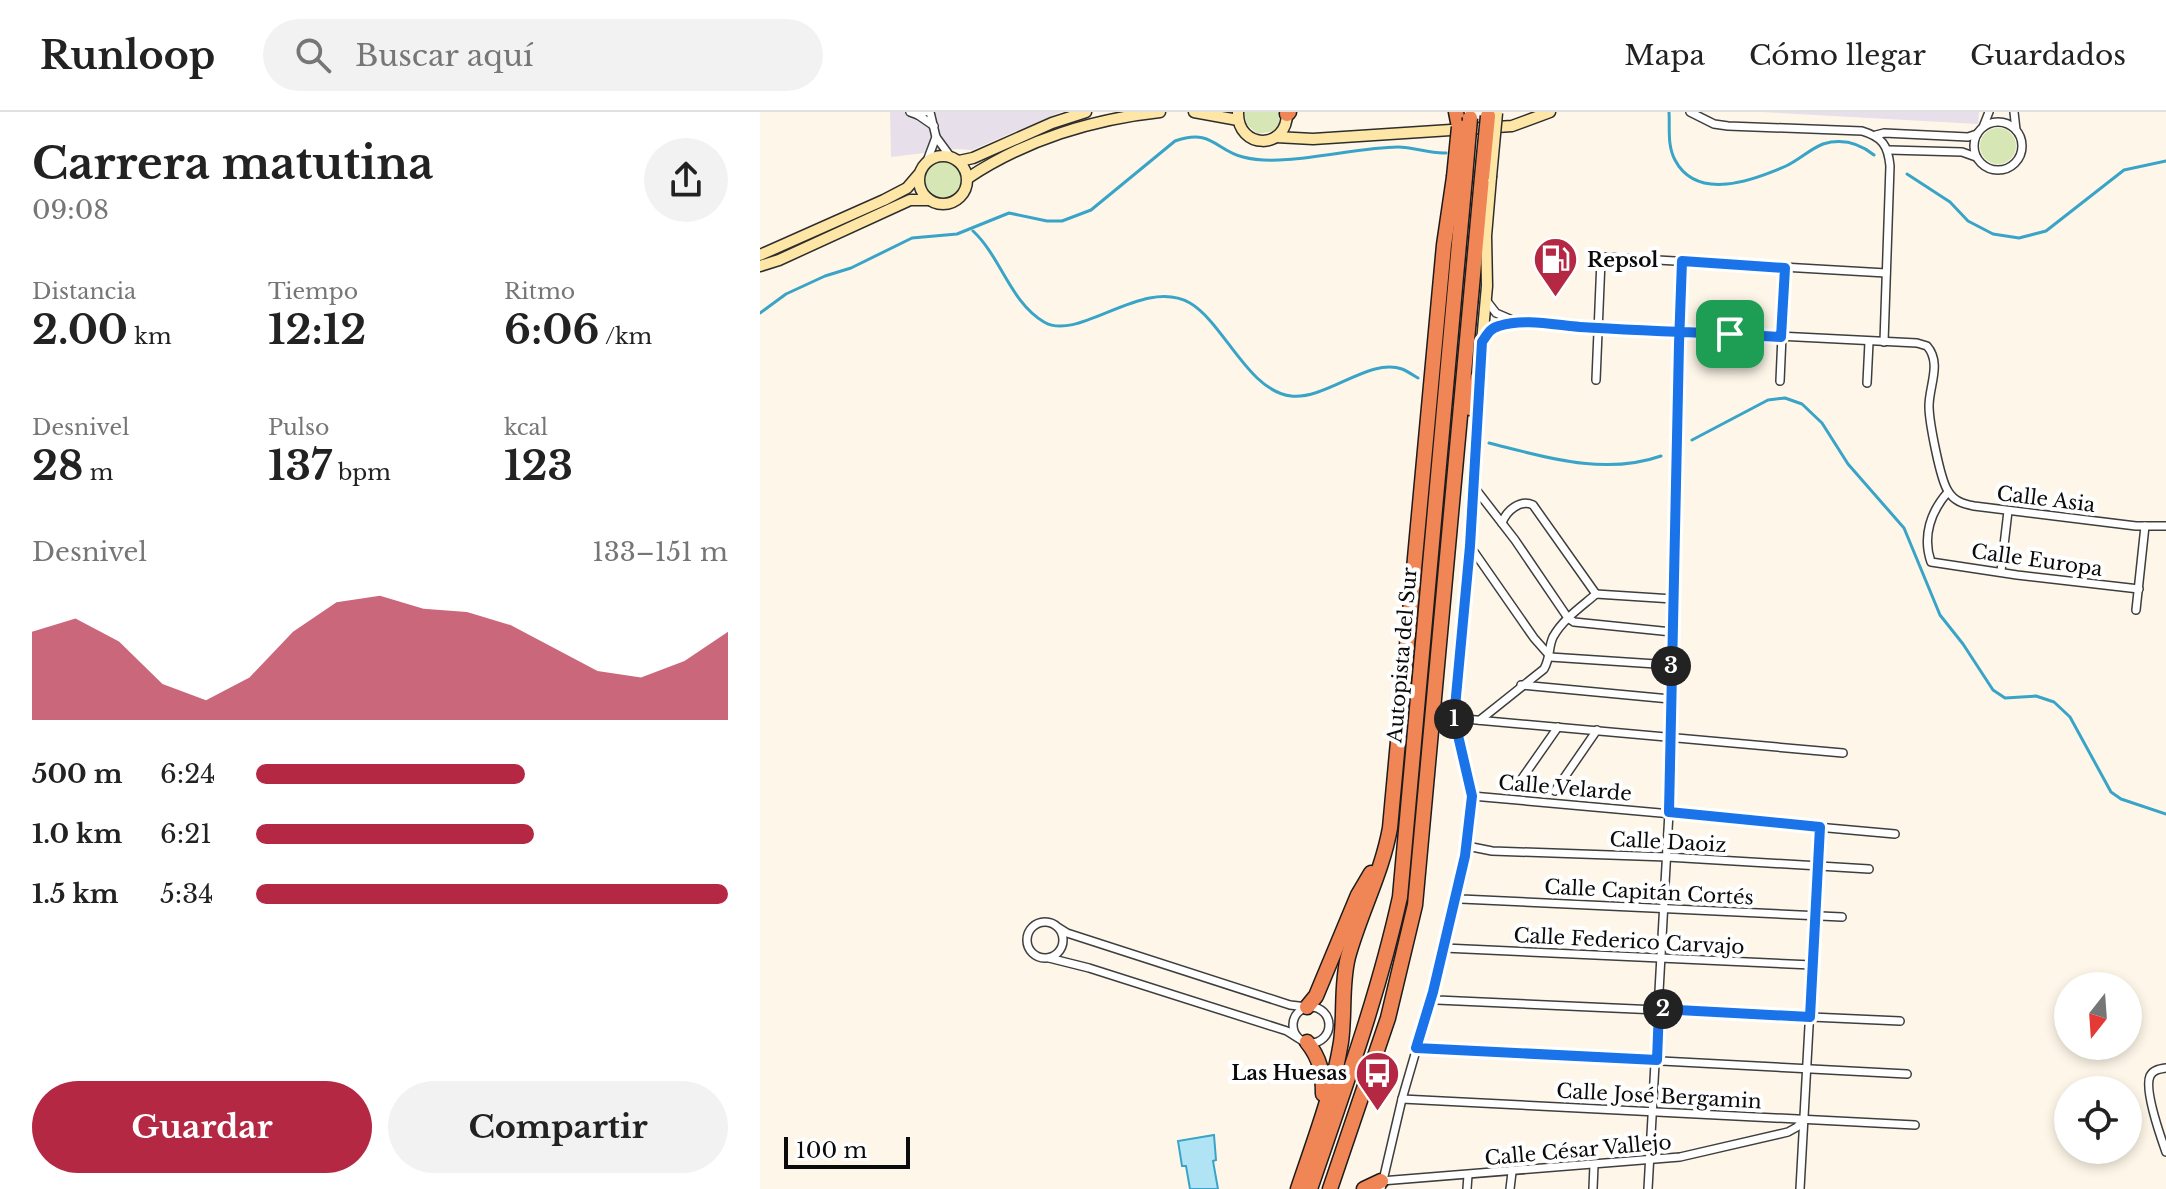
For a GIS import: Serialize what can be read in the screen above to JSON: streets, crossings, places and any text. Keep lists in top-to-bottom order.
{
  "streets": {
    "highway": ["Autopista del Sur"],
    "street": [
      "Calle Asia",
      "Calle Europa",
      "Calle Velarde",
      "Calle Daoiz",
      "Calle Capitán Cortés",
      "Calle Federico Carvajo",
      "Calle José Bergamin",
      "Calle César Vallejo"
    ]
  },
  "crossings": [
    ["Calle Asia", "Calle Europa"]
  ],
  "places": {
    "fuel station": ["Repsol"],
    "bus stop": ["Las Huesas"]
  },
  "scale_bar": "100 m",
  "north": "bottom",
  "page": {
    "header": "Runloop",
    "search": "Buscar aquí",
    "nav": ["Mapa", "Cómo llegar", "Guardados"],
    "heading": ["Carrera matutina", "09:08"],
    "stats": [
      ["Distancia", "2.00 km"],
      ["Tiempo", "12:12"],
      ["Ritmo", "6:06 /km"],
      ["Desnivel", "28 m"],
      ["Pulso", "137 bpm"],
      ["kcal", "123"]
    ],
    "chart": ["Desnivel", "133–151 m"],
    "pins": ["3", "1", "2"],
    "list": [
      {
        "name": "500 m",
        "note": "6:24"
      },
      {
        "name": "1.0 km",
        "note": "6:21"
      },
      {
        "name": "1.5 km",
        "note": "5:34"
      }
    ],
    "buttons": ["Guardar", "Compartir"],
    "scale": "100 m"
  }
}
